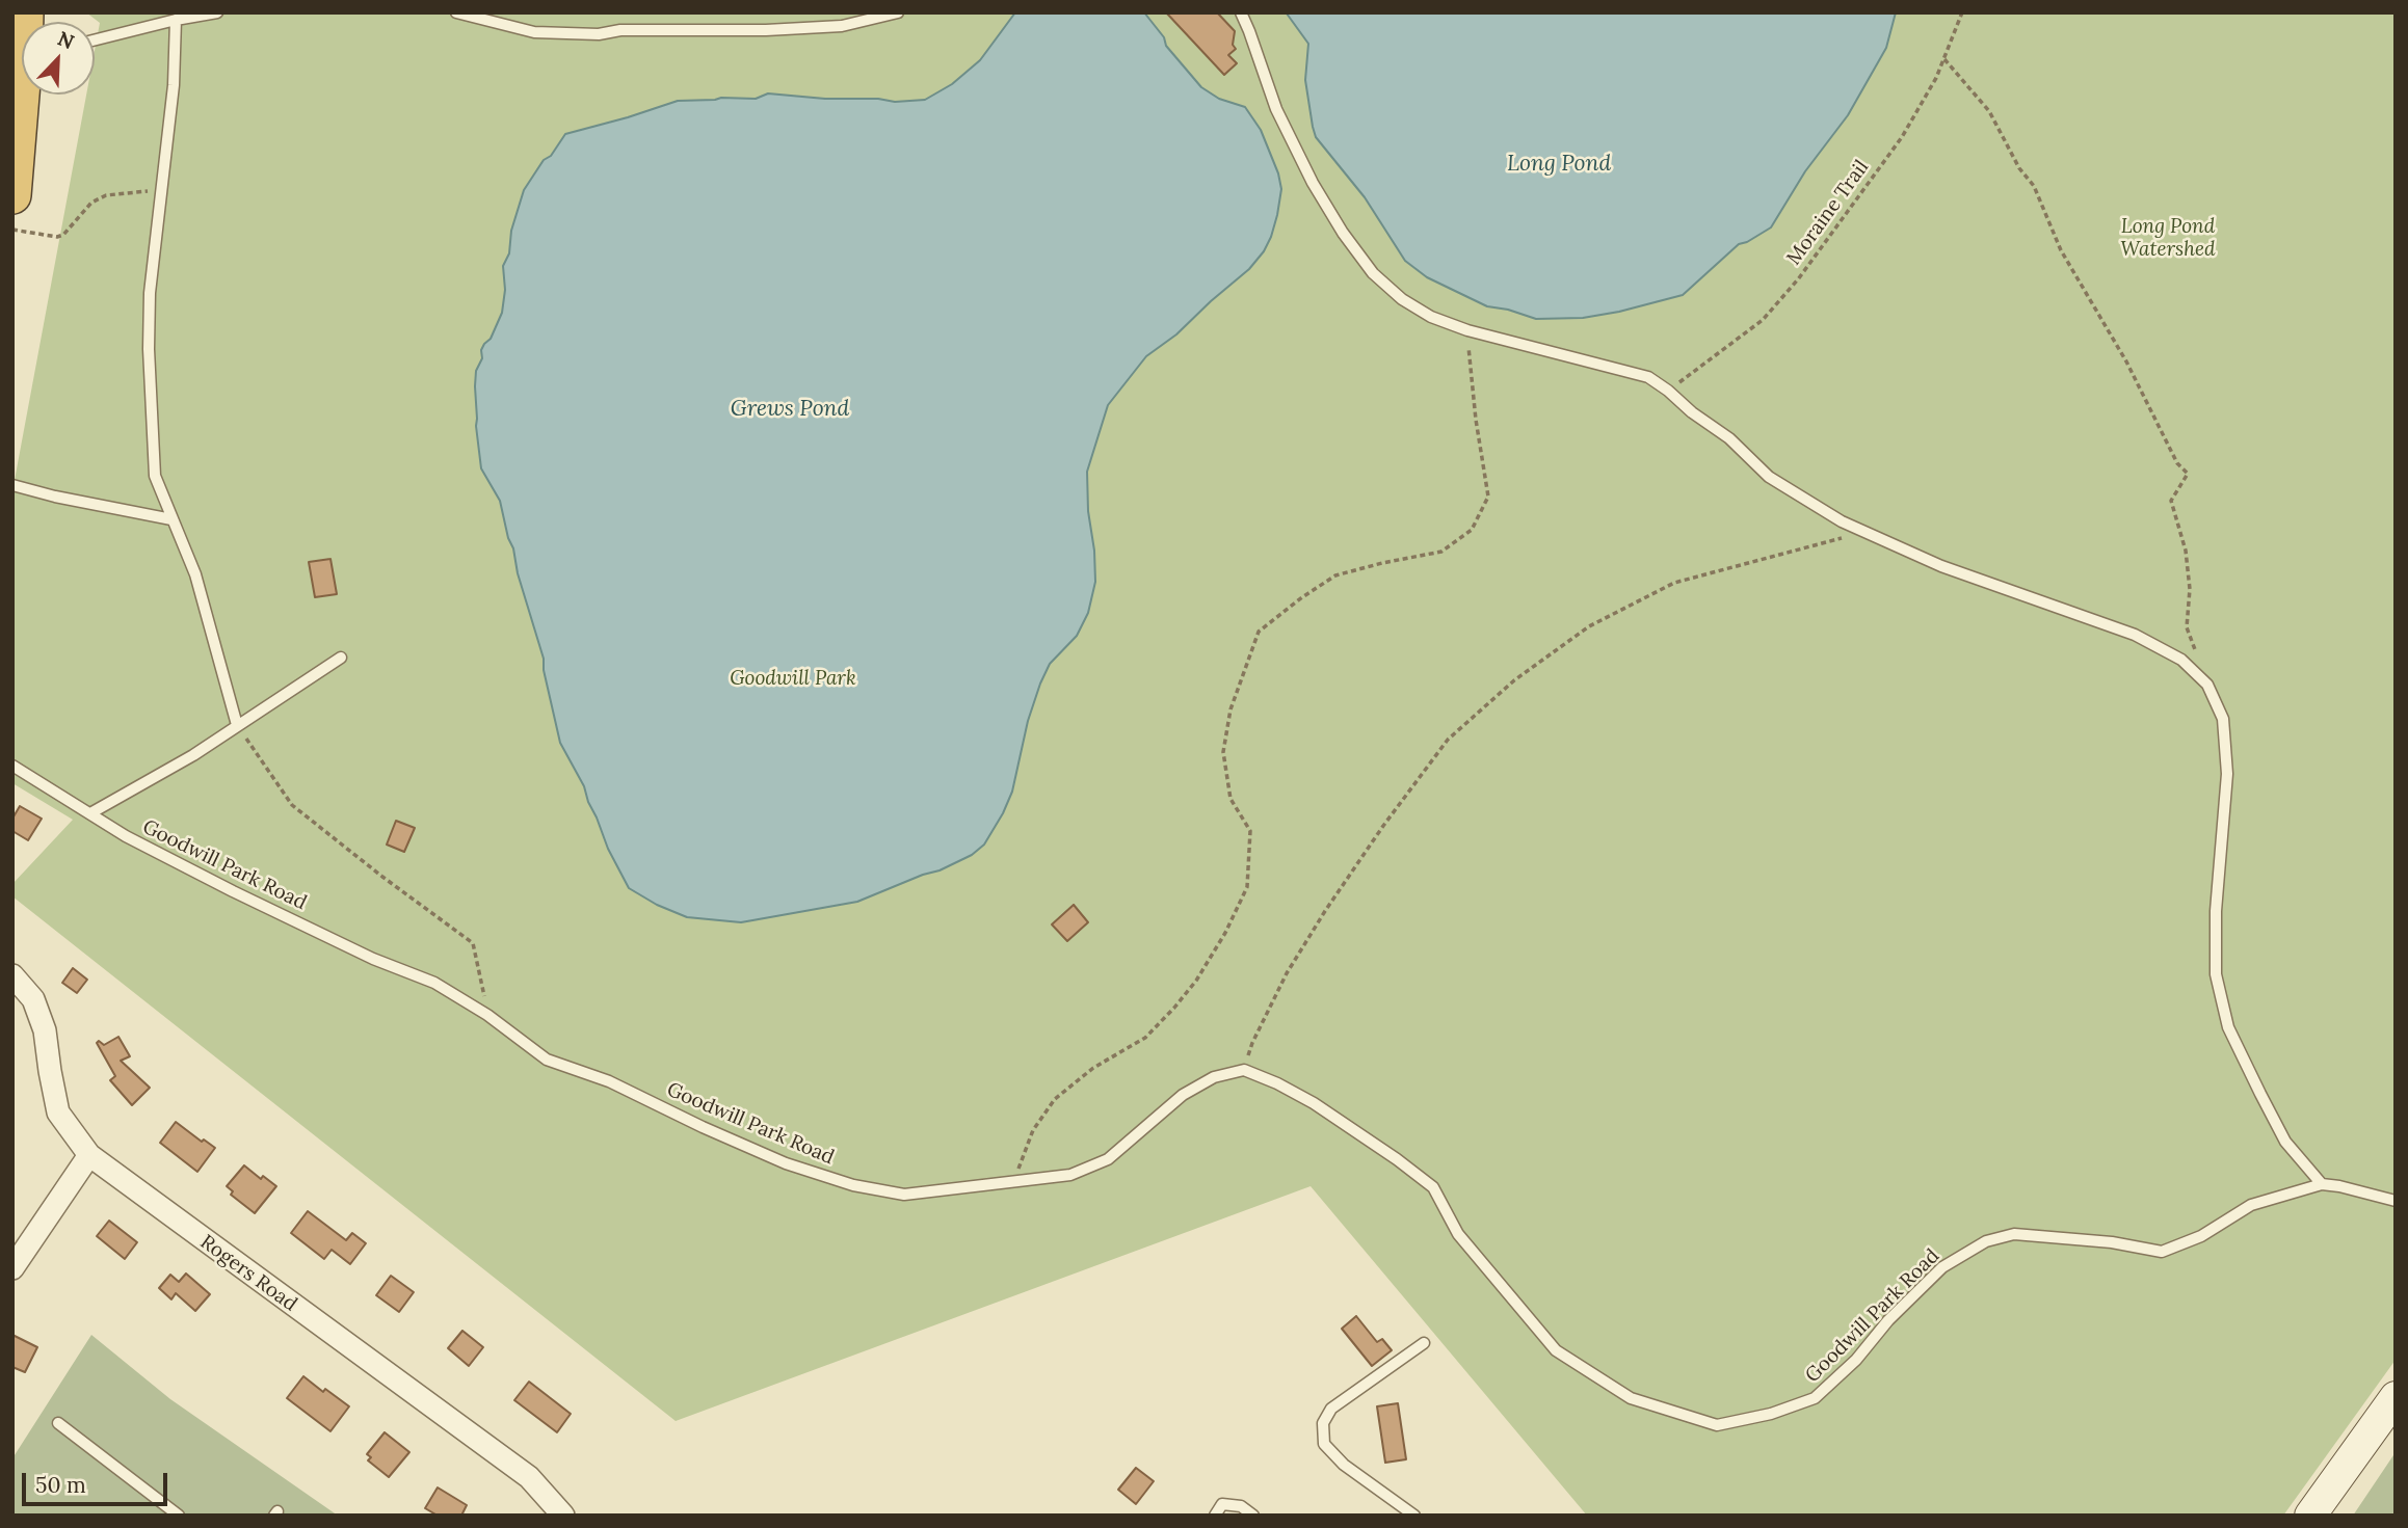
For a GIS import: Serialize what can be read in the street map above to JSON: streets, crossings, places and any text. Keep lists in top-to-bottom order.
{
  "streets": {
    "street": ["Rogers Road"],
    "lane": ["Goodwill Park Road"],
    "path": ["Moraine Trail"]
  },
  "water": ["Long Pond", "Grews Pond"],
  "parks": ["Long Pond Watershed", "Goodwill Park"],
  "scale_bar": "50 m",
  "north": "top right"
}
